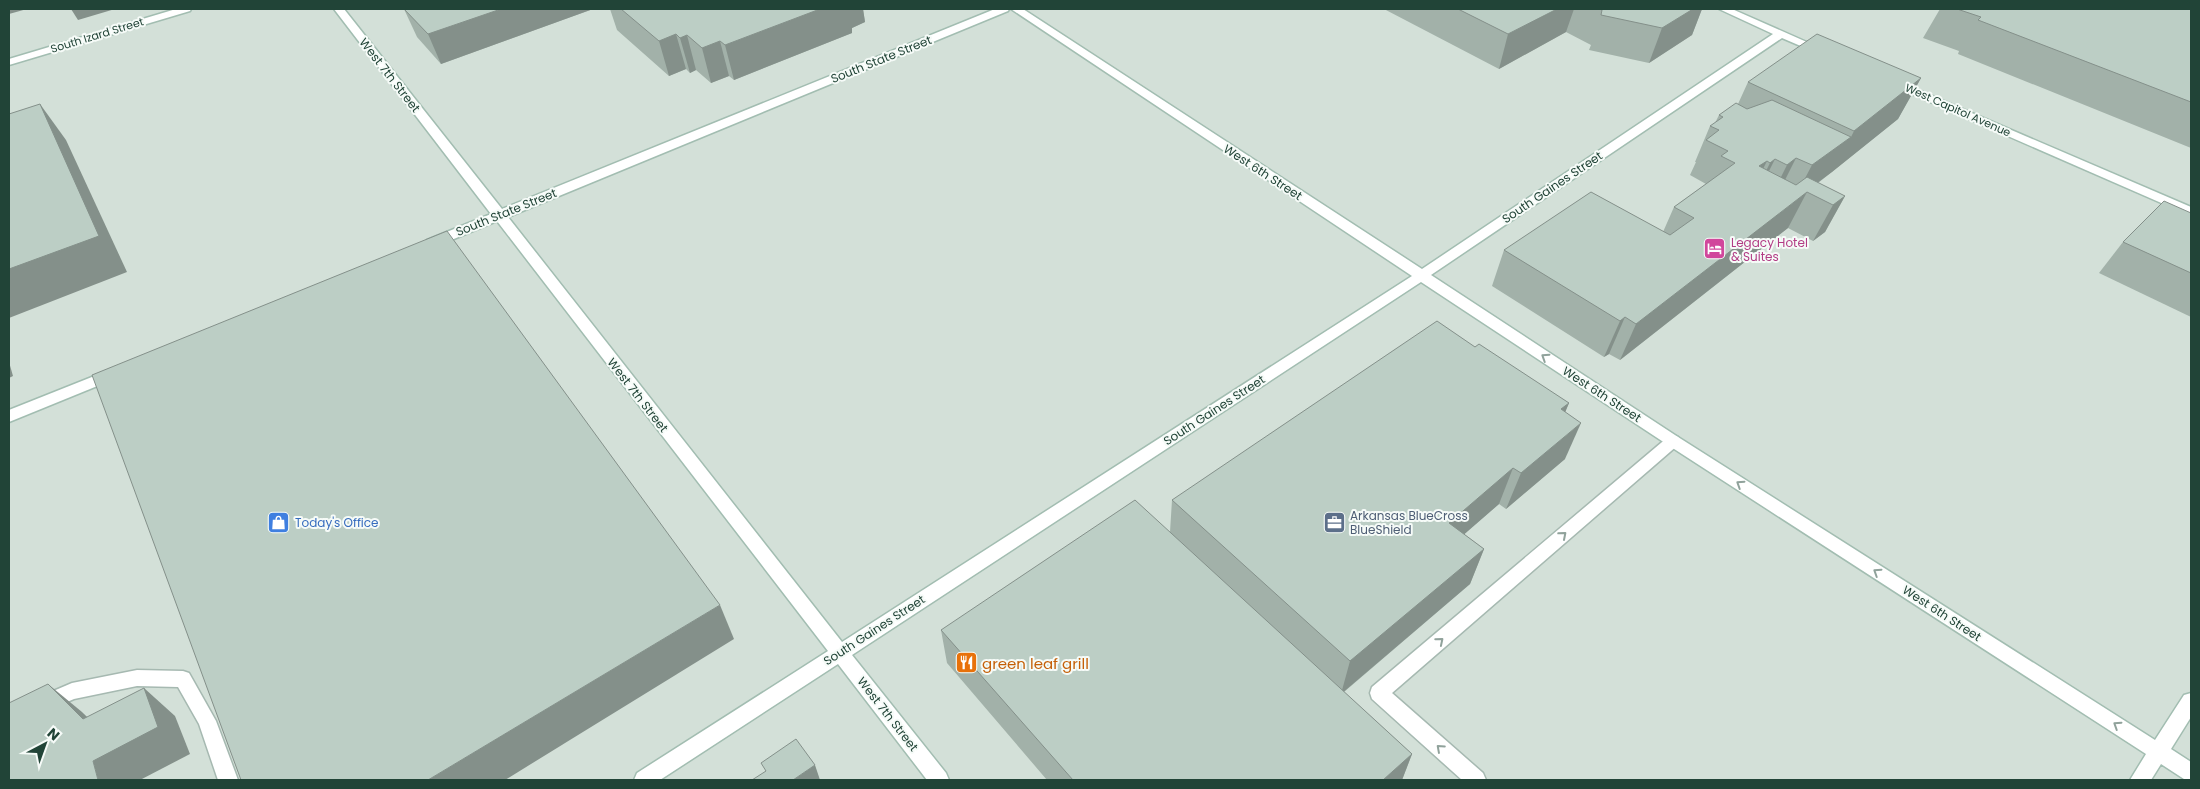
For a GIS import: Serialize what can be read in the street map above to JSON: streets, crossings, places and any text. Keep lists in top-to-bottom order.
{
  "streets": {
    "street": [
      "South Izard Street",
      "South State Street",
      "West 7th Street",
      "West Capitol Avenue",
      "West 6th Street",
      "South Gaines Street"
    ]
  },
  "crossings": [
    ["South State Street", "West 7th Street"],
    ["West 7th Street", "South Gaines Street"],
    ["West 6th Street", "South Gaines Street"]
  ],
  "one_way": ["West 6th Street"],
  "places": {
    "hotel": ["Legacy Hotel & Suites"],
    "shop": ["Today's Office"],
    "office": ["Arkansas BlueCross BlueShield"],
    "restaurant": ["green leaf grill"]
  },
  "north": "top right"
}
